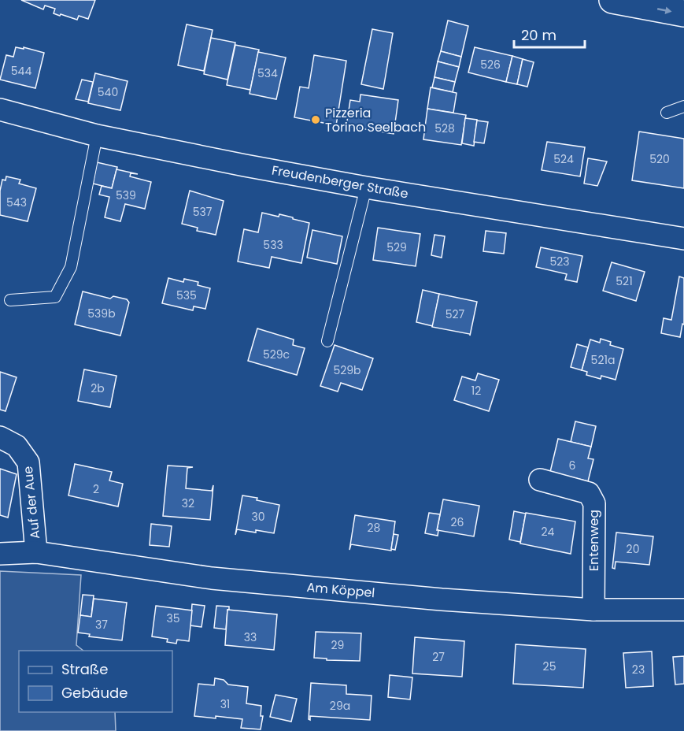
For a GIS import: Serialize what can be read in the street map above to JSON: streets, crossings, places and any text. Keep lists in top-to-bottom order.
{
  "streets": {
    "street": [
      "Freudenberger Straße",
      "Auf der Aue",
      "Entenweg",
      "Am Köppel"
    ]
  },
  "crossings": [
    ["Auf der Aue", "Am Köppel"],
    ["Entenweg", "Am Köppel"]
  ],
  "places": ["Pizzeria Torino Seelbach"],
  "house_numbers": [
    "526",
    "544",
    "534",
    "540",
    "528",
    "524",
    "520",
    "539",
    "543",
    "537",
    "533",
    "529",
    "523",
    "521",
    "535",
    "539b",
    "527",
    "529c",
    "521a",
    "529b",
    "2b",
    "12",
    "6",
    "2",
    "32",
    "30",
    "26",
    "28",
    "24",
    "20",
    "35",
    "37",
    "33",
    "29",
    "27",
    "25",
    "23",
    "31",
    "29a"
  ],
  "legend": ["Straße", "Gebäude"],
  "scale_bar": "20 m"
}
